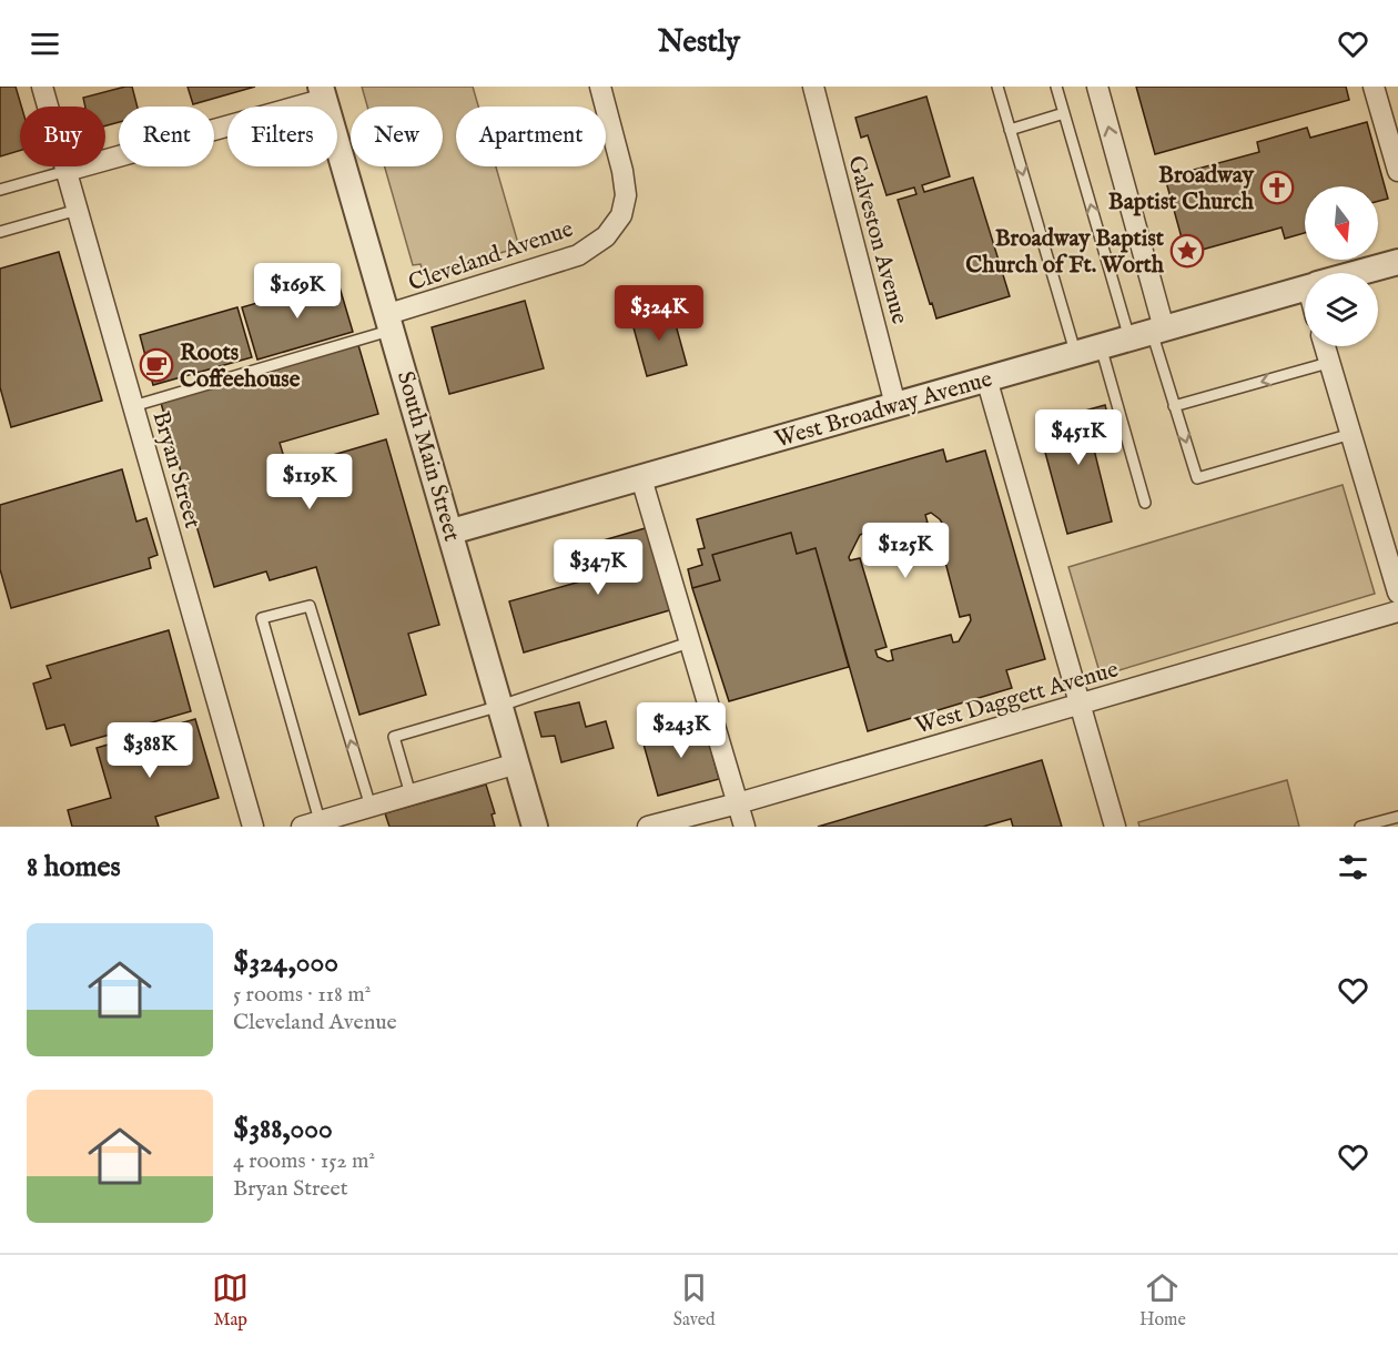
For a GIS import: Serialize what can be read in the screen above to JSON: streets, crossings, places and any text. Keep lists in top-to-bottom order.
{
  "streets": {
    "street": [
      "Galveston Avenue",
      "Cleveland Avenue",
      "West Broadway Avenue",
      "South Main Street",
      "Bryan Street",
      "West Daggett Avenue"
    ]
  },
  "crossings": [
    ["Galveston Avenue", "West Broadway Avenue"],
    ["Cleveland Avenue", "South Main Street"],
    ["West Broadway Avenue", "South Main Street"]
  ],
  "places": {
    "church": ["Broadway Baptist Church"],
    "place": ["Broadway Baptist Church of Ft. Worth"],
    "cafe": ["Roots Coffeehouse"]
  },
  "north": "bottom",
  "page": {
    "header": "Nestly",
    "chip": [
      "Buy",
      "Rent",
      "Filters",
      "New",
      "Apartment"
    ],
    "price": [
      "$169K",
      "$324K",
      "$451K",
      "$119K",
      "$125K",
      "$347K",
      "$243K",
      "$388K"
    ],
    "heading": "8 homes",
    "list": [
      {
        "name": "$324,000",
        "note": "5 rooms · 118 m² · Cleveland Avenue"
      },
      {
        "name": "$388,000",
        "note": "4 rooms · 152 m² · Bryan Street"
      }
    ],
    "tabs": ["Map", "Saved", "Home"]
  }
}
